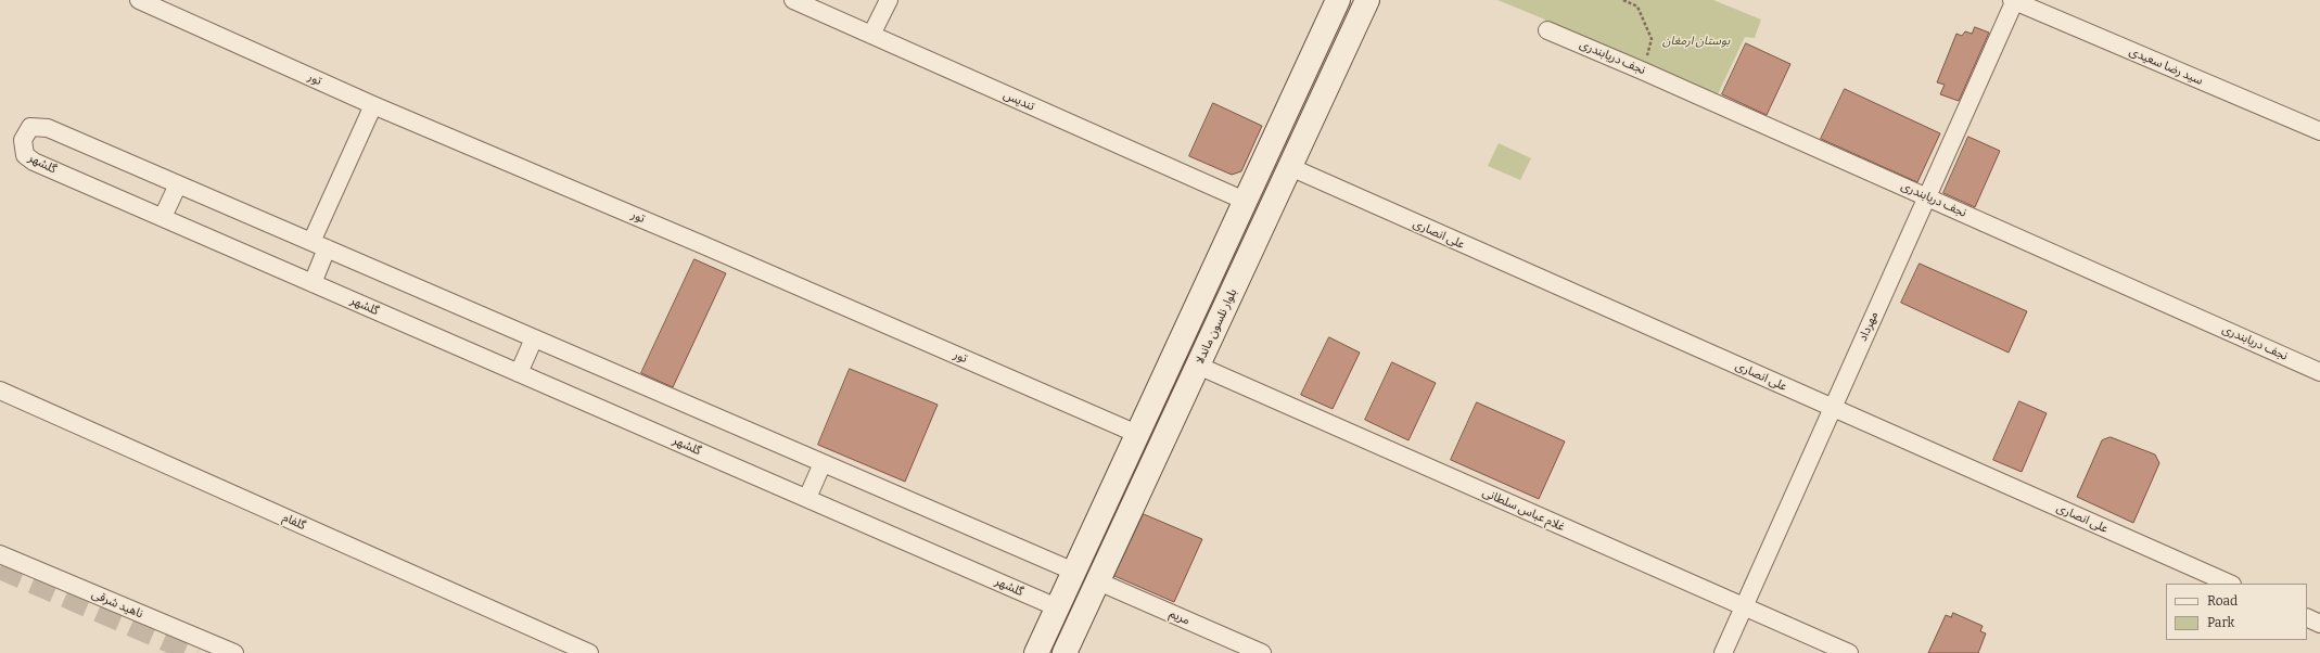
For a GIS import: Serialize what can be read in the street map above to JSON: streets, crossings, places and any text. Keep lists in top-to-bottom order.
{
  "streets": {
    "main road": ["بلوار نلسون ماندلا"],
    "street": [
      "نجف دریابندری",
      "سید رضا سعیدی",
      "تور",
      "تندیس",
      "گلشهر",
      "علی انصاری",
      "مهرداد",
      "غلام عباس سلطانی",
      "گلفام",
      "ناهید شرقی",
      "مریم"
    ]
  },
  "crossings": [
    ["نجف دریابندری", "مهرداد"],
    ["سید رضا سعیدی", "مهرداد"],
    ["علی انصاری", "بلوار نلسون ماندلا"],
    ["علی انصاری", "مهرداد"],
    ["بلوار نلسون ماندلا", "غلام عباس سلطانی"],
    ["بلوار نلسون ماندلا", "مریم"],
    ["مهرداد", "غلام عباس سلطانی"]
  ],
  "parks": ["بوستان ارمغان"],
  "legend": ["Road", "Park"]
}
